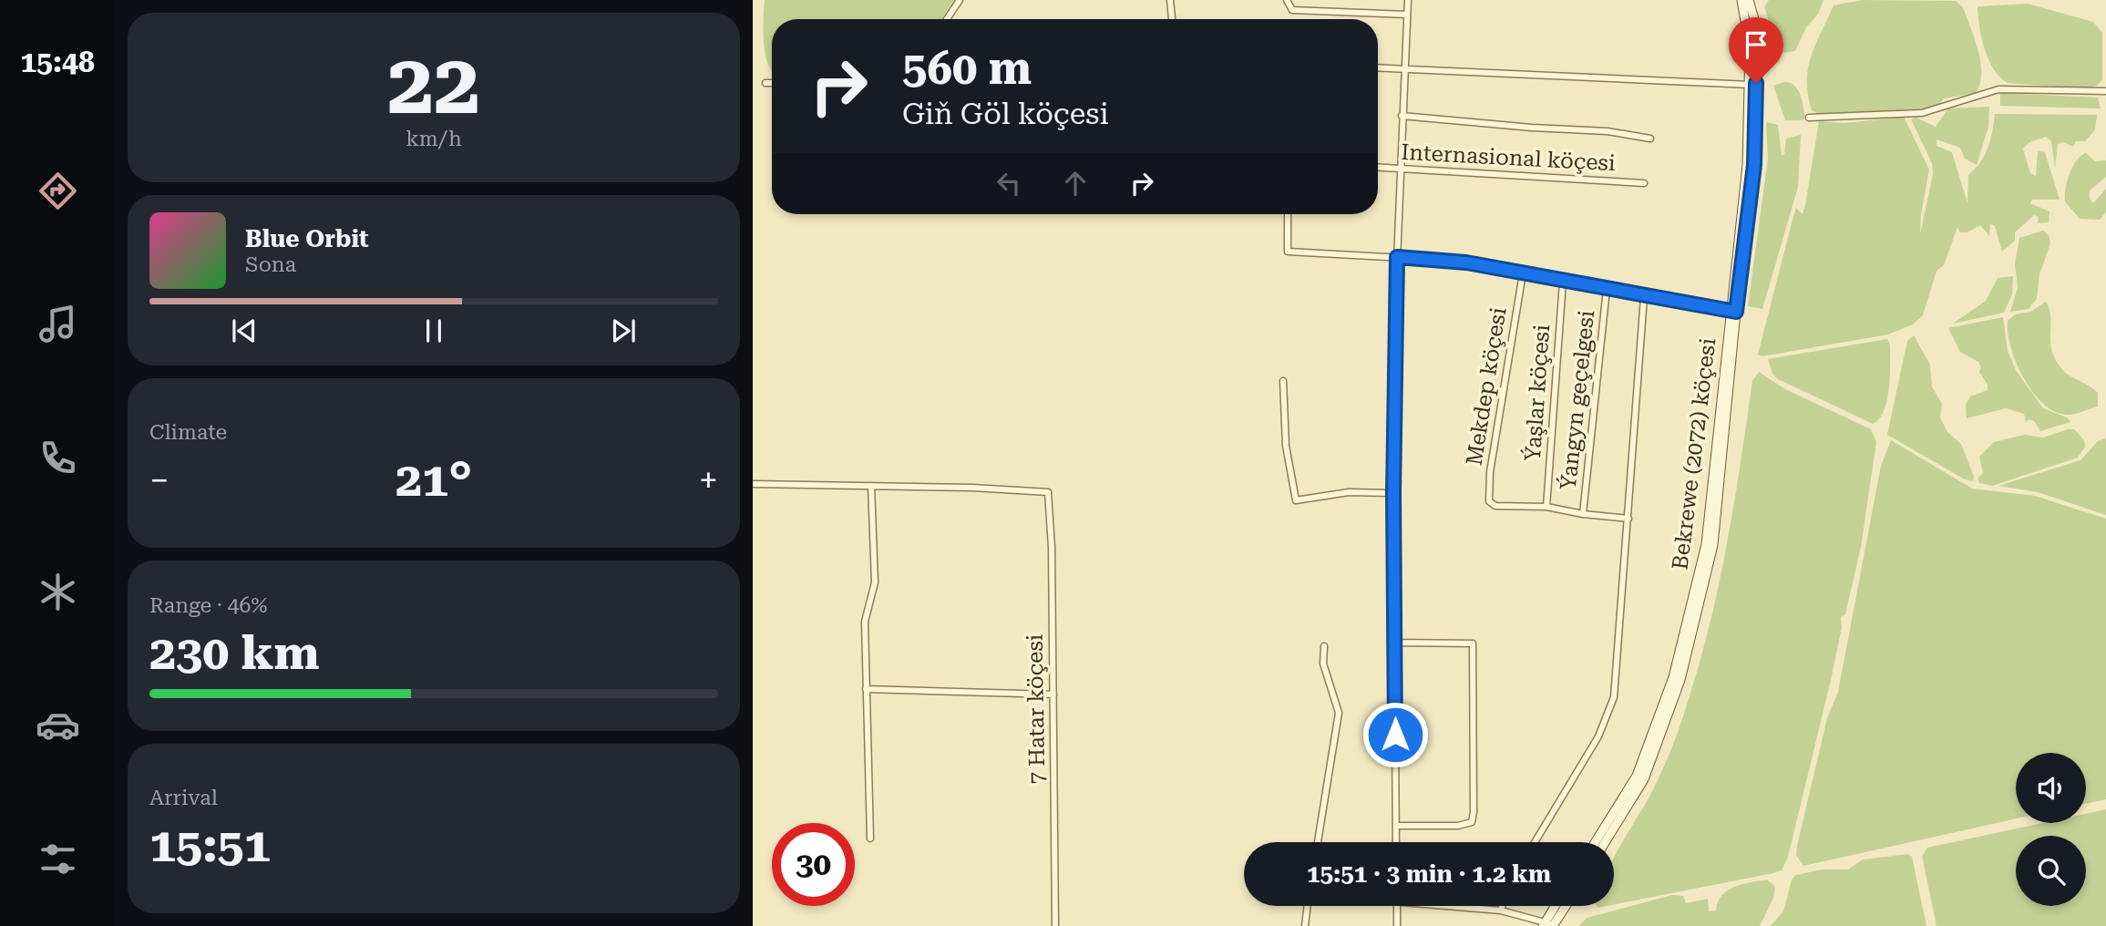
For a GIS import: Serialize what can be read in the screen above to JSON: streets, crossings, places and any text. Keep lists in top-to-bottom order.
{
  "streets": {
    "main road": ["Bekrewe (2072) köçesi"],
    "street": [
      "Internasional köçesi",
      "Mekdep köçesi",
      "Ýaşlar köçesi",
      "Ýangyn geçelgesi",
      "7 Hatar köçesi"
    ]
  },
  "crossings": [
    ["Mekdep köçesi", "Ýaşlar köçesi"]
  ],
  "page": {
    "tabs": "15:48",
    "tile": [
      ["22", "km/h"],
      "Climate",
      ["Range · 46%", "230 km"],
      ["Arrival", "15:51"]
    ],
    "turn": ["560 m", "Giň Göl köçesi"],
    "song": ["Blue Orbit", "Sona"],
    "heat": ["−", "21°", "+"],
    "limit": "30",
    "trip": "15:51 · 3 min · 1.2 km"
  }
}
